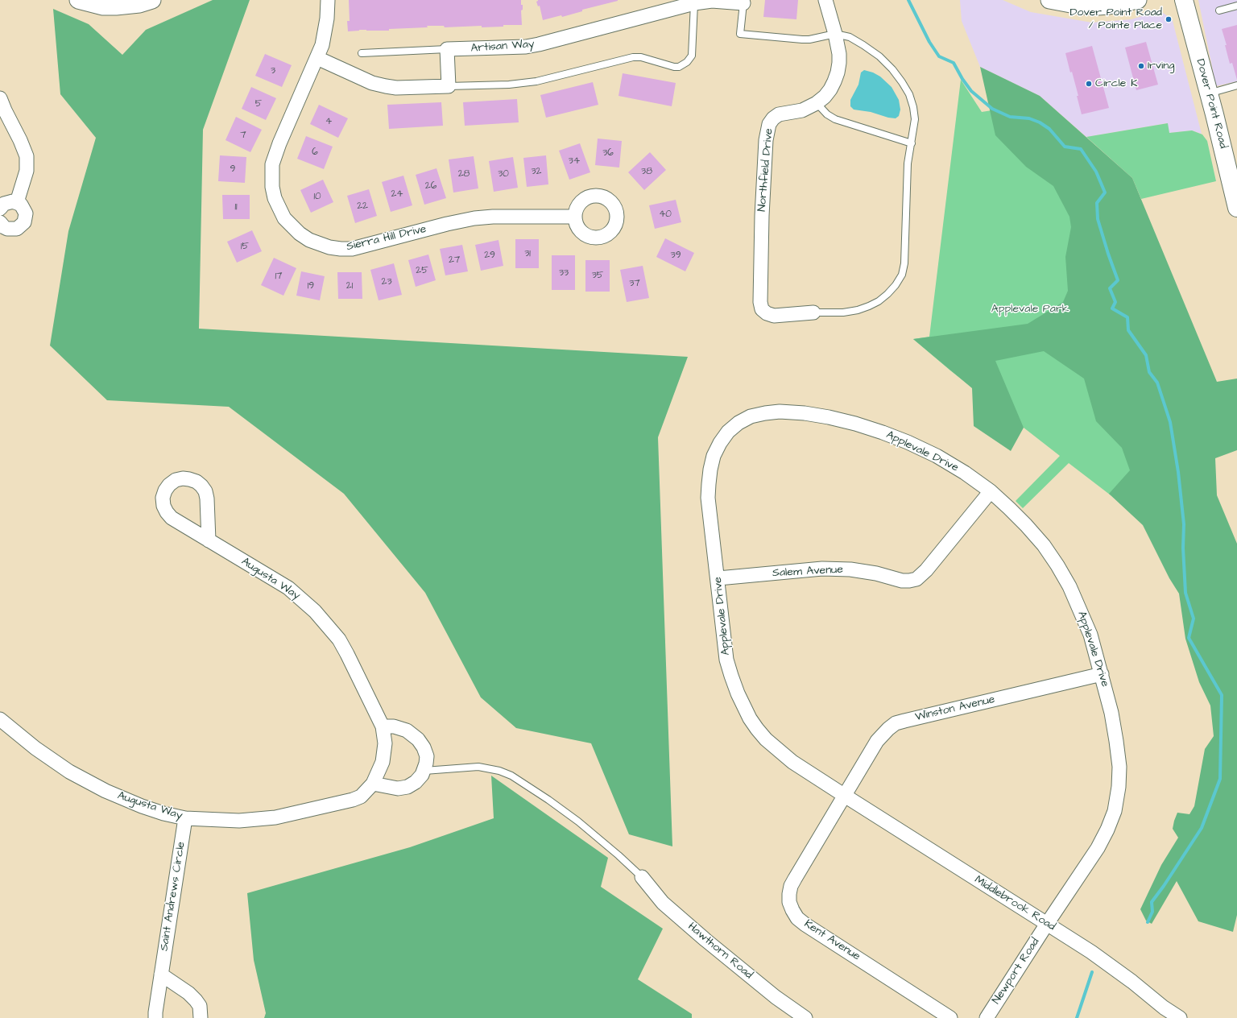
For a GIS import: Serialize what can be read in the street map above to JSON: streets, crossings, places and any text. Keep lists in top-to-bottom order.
{
  "streets": {
    "main road": ["Dover Point Road"],
    "street": [
      "Artisan Way",
      "Northfield Drive",
      "Sierra Hill Drive",
      "Applevale Drive",
      "Salem Avenue",
      "Augusta Way",
      "Winston Avenue",
      "Saint Andrews Circle",
      "Middlebrook Road",
      "Kent Avenue",
      "Hawthorn Road",
      "Newport Road"
    ]
  },
  "crossings": [
    ["Applevale Drive", "Salem Avenue"],
    ["Applevale Drive", "Winston Avenue"],
    ["Applevale Drive", "Middlebrook Road"],
    ["Applevale Drive", "Kent Avenue"],
    ["Applevale Drive", "Newport Road"],
    ["Augusta Way", "Saint Andrews Circle"],
    ["Winston Avenue", "Middlebrook Road"],
    ["Winston Avenue", "Kent Avenue"],
    ["Middlebrook Road", "Kent Avenue"],
    ["Middlebrook Road", "Newport Road"]
  ],
  "parks": ["Applevale Park"],
  "places": ["Dover Point Road / Pointe Place", "Irving", "Circle K"],
  "house_numbers": [
    "3",
    "5",
    "4",
    "7",
    "6",
    "36",
    "34",
    "9",
    "32",
    "38",
    "28",
    "30",
    "26",
    "24",
    "10",
    "22",
    "11",
    "40",
    "15",
    "31",
    "29",
    "39",
    "27",
    "25",
    "33",
    "35",
    "17",
    "23",
    "37",
    "19",
    "21"
  ]
}
